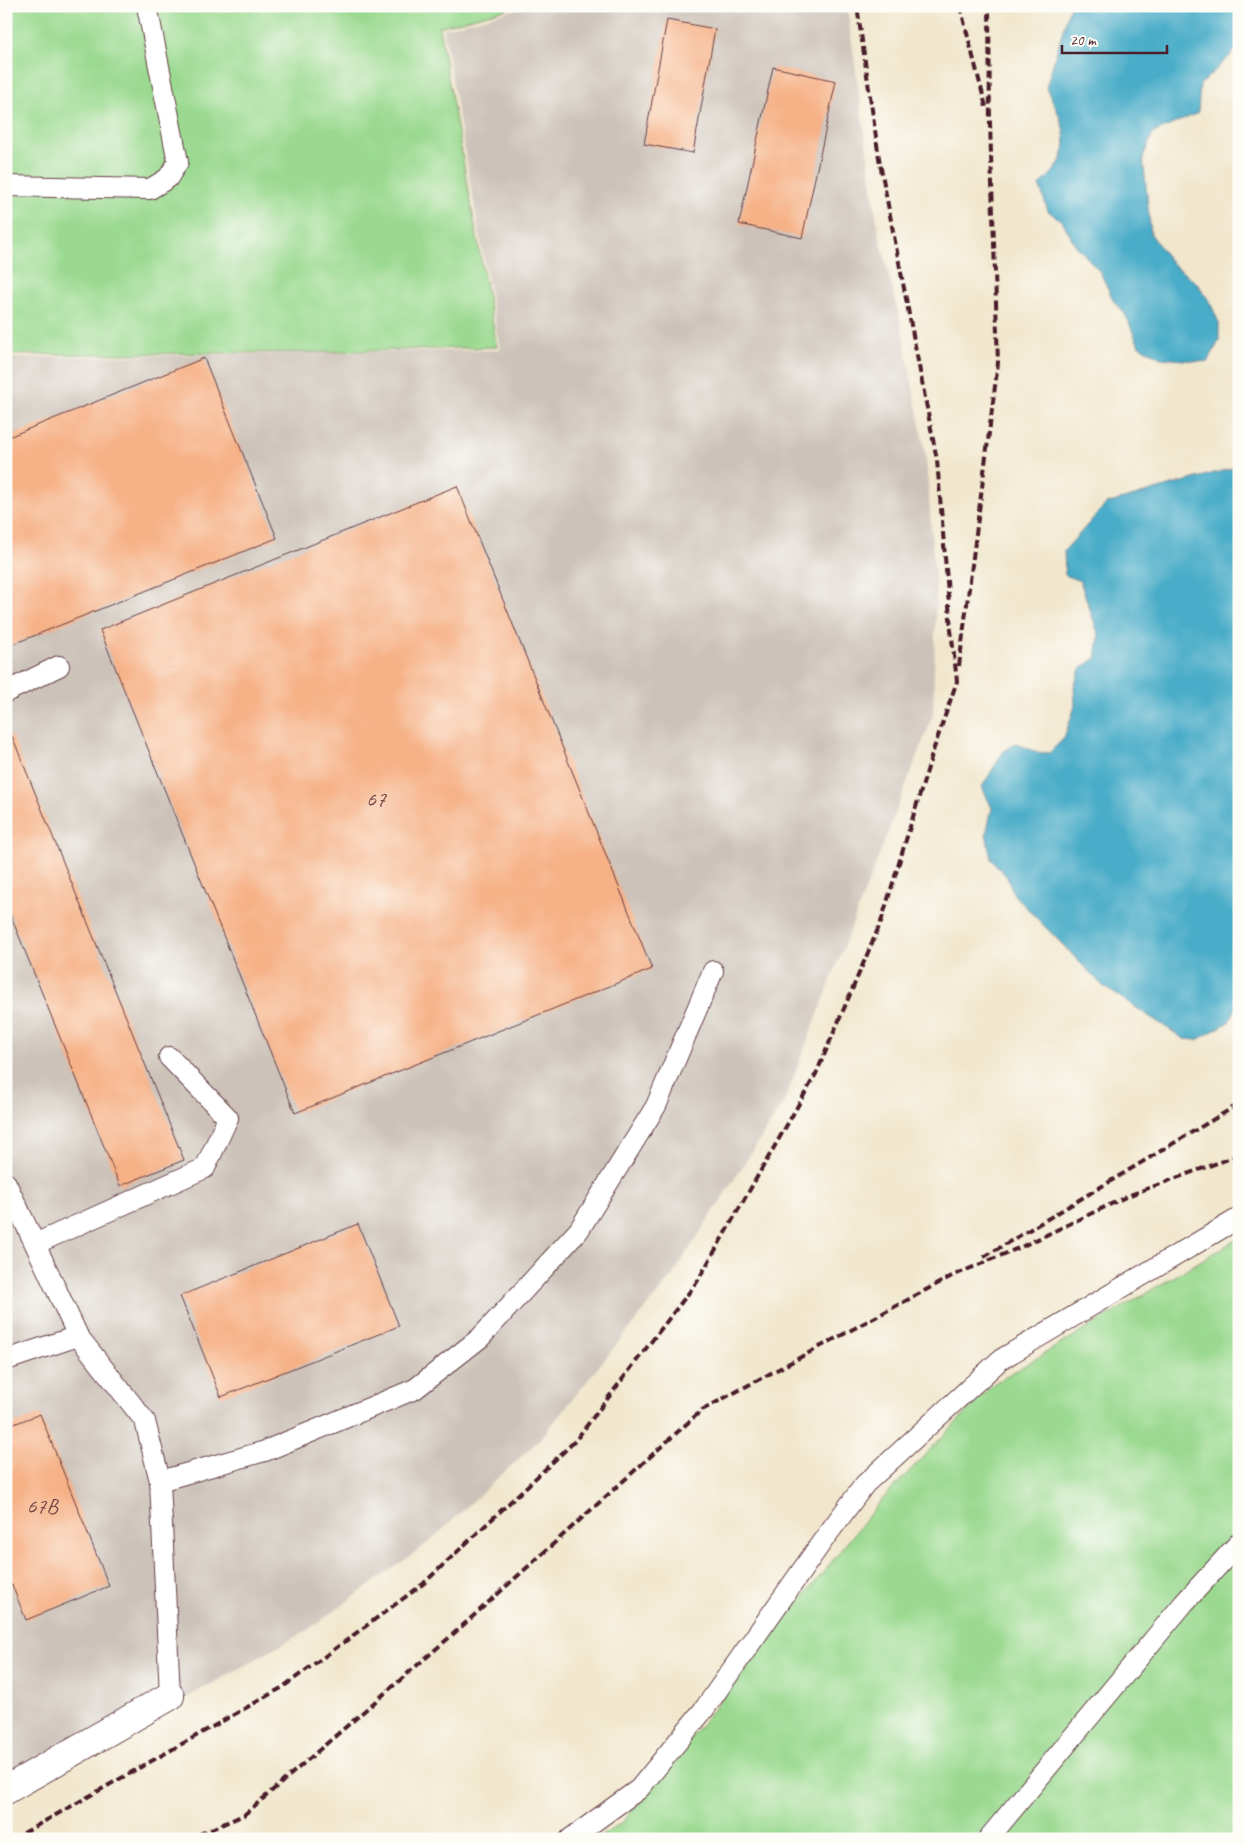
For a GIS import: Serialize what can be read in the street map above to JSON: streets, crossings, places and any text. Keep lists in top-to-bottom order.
{
  "house_numbers": ["67", "67В"],
  "scale_bar": "20 m"
}
